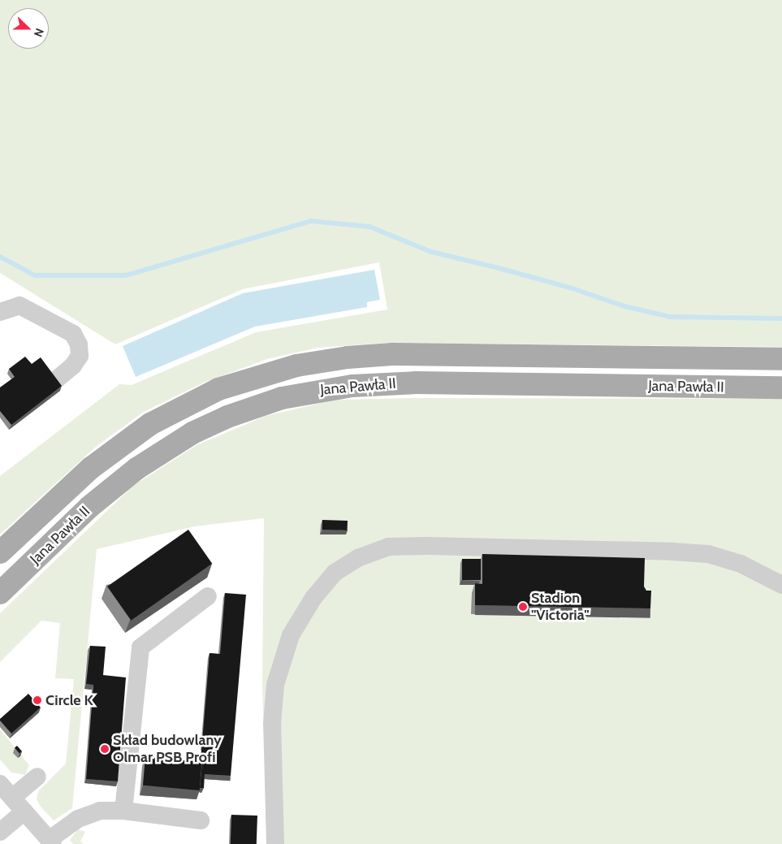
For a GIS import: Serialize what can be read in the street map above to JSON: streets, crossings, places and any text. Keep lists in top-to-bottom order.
{
  "streets": {
    "main road": ["Jana Pawła II"]
  },
  "places": ["Stadion \"Victoria\"", "Circle K", "Skład budowlany Olmar PSB Profi"],
  "north": "right"
}
